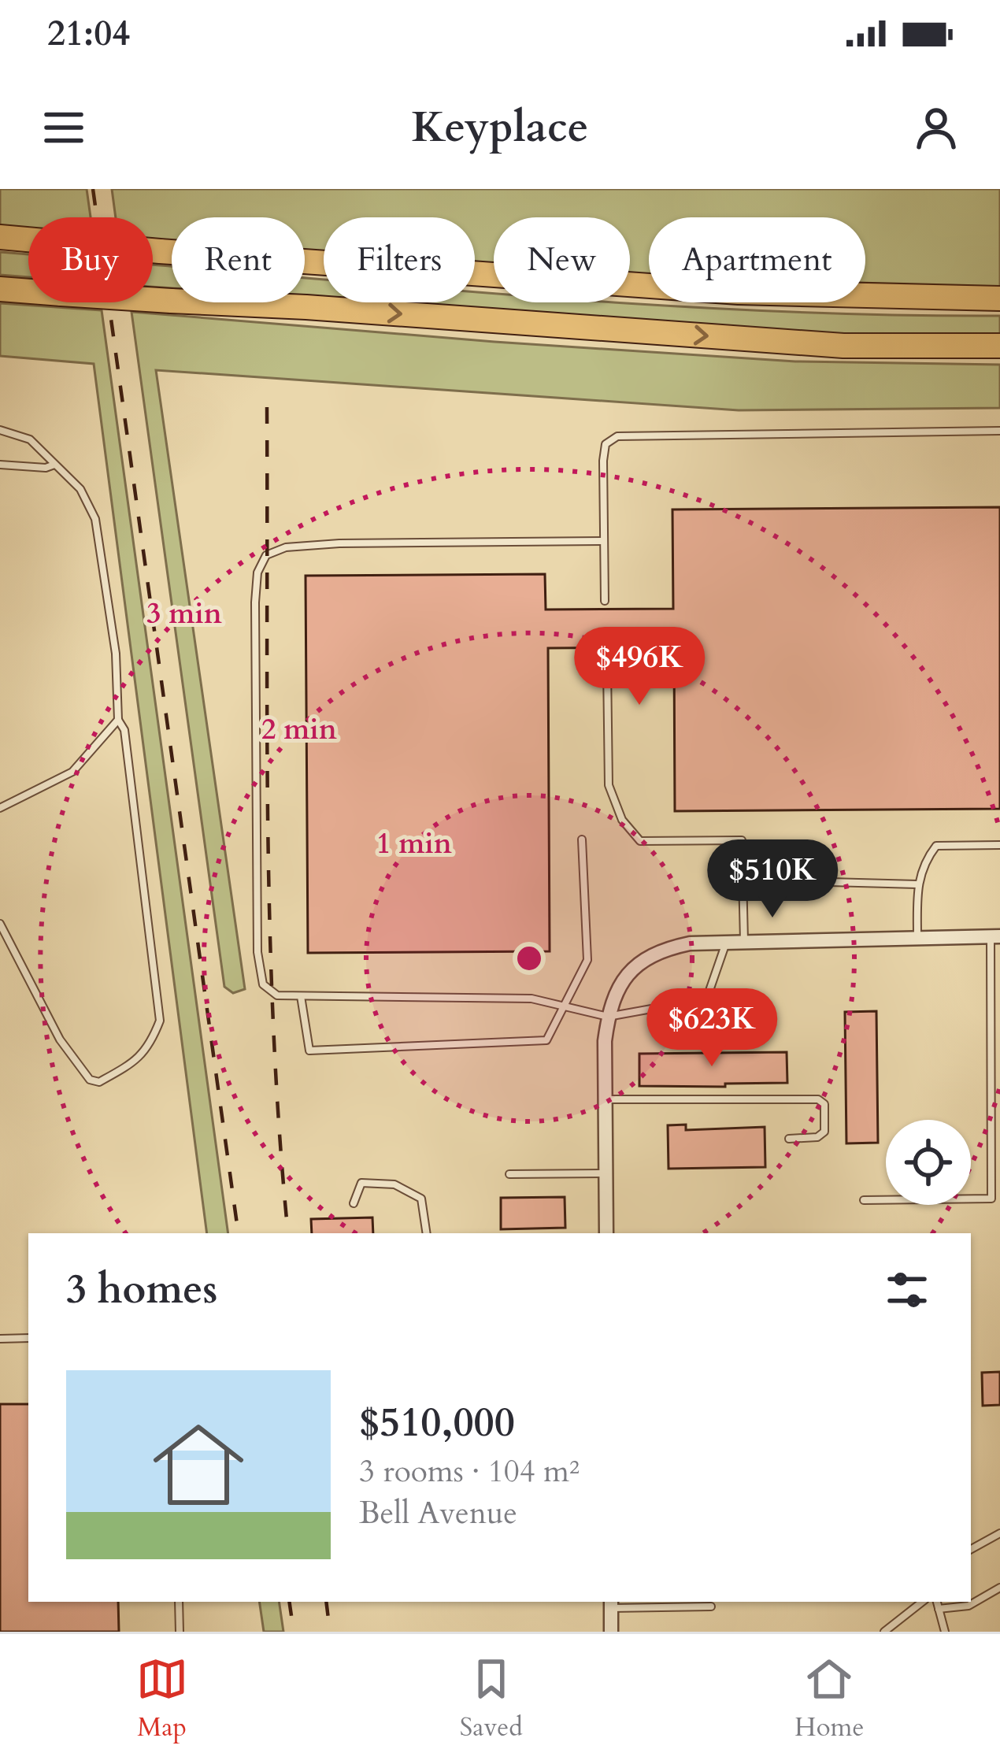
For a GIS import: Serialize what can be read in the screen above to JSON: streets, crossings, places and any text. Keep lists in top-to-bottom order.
{
  "page": {
    "status": "21:04",
    "header": "Keyplace",
    "chip": [
      "Buy",
      "Rent",
      "Filters",
      "New",
      "Apartment"
    ],
    "price": ["$496K", "$510K", "$623K"],
    "heading": "3 homes",
    "list": [
      {
        "name": "$510,000",
        "note": "3 rooms · 104 m² · Bell Avenue"
      }
    ],
    "tabs": ["Map", "Saved", "Home"]
  },
  "rings": ["3 min", "2 min", "1 min"]
}
